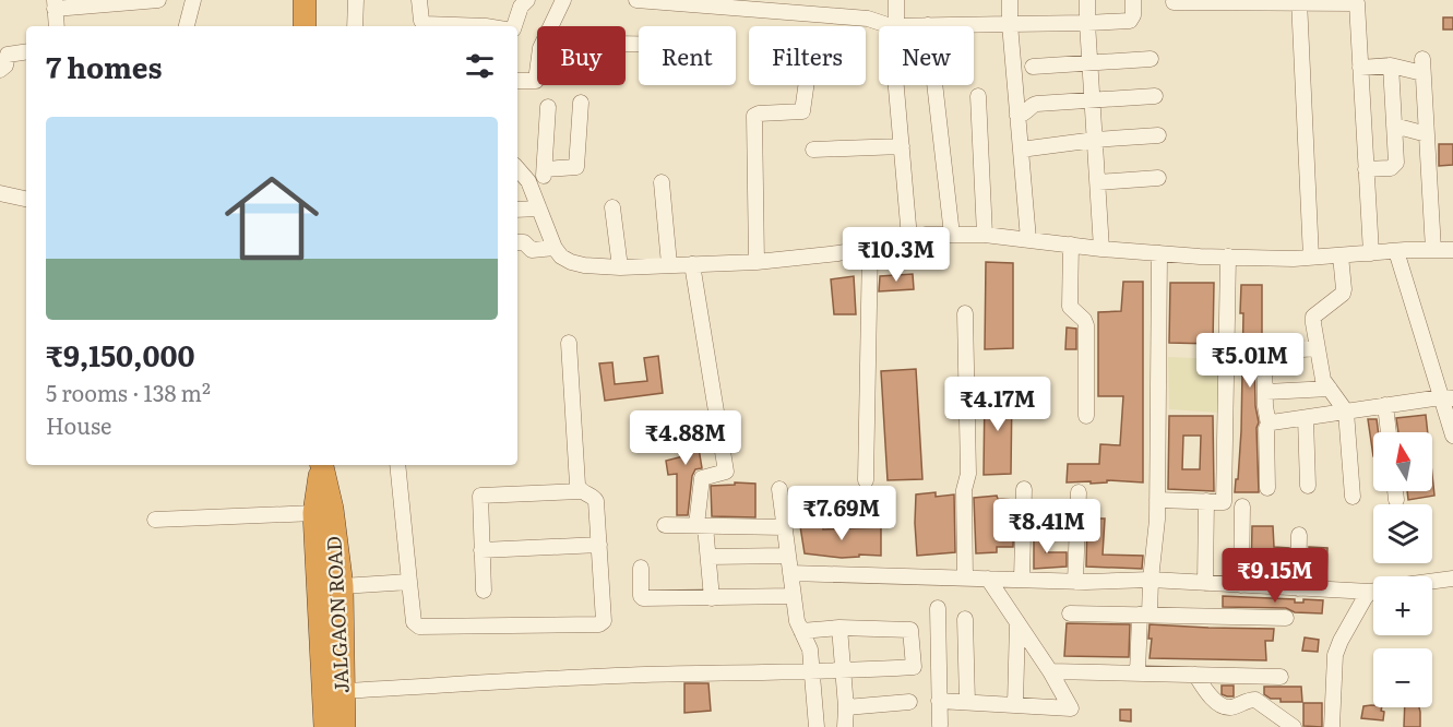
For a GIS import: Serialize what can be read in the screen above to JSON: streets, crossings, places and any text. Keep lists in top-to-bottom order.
{
  "streets": {
    "highway": ["JALGAON ROAD"]
  },
  "north": "top",
  "page": {
    "chip": [
      "Buy",
      "Rent",
      "Filters",
      "New"
    ],
    "heading": "7 homes",
    "list": [
      {
        "name": "₹9,150,000",
        "note": "5 rooms · 138 m² · House"
      }
    ],
    "price": [
      "₹10.3M",
      "₹5.01M",
      "₹4.17M",
      "₹4.88M",
      "₹7.69M",
      "₹8.41M",
      "₹9.15M"
    ],
    "map_buttons": ["+", "−"]
  }
}
